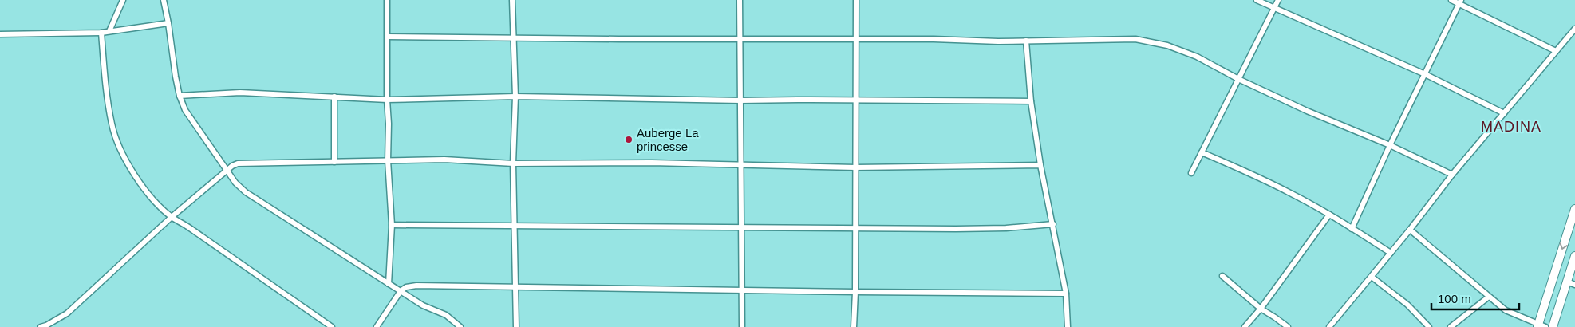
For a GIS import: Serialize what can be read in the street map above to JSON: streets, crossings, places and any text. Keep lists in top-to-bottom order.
{
  "districts": ["MADINA"],
  "places": ["Auberge La princesse"],
  "scale_bar": "100 m"
}
